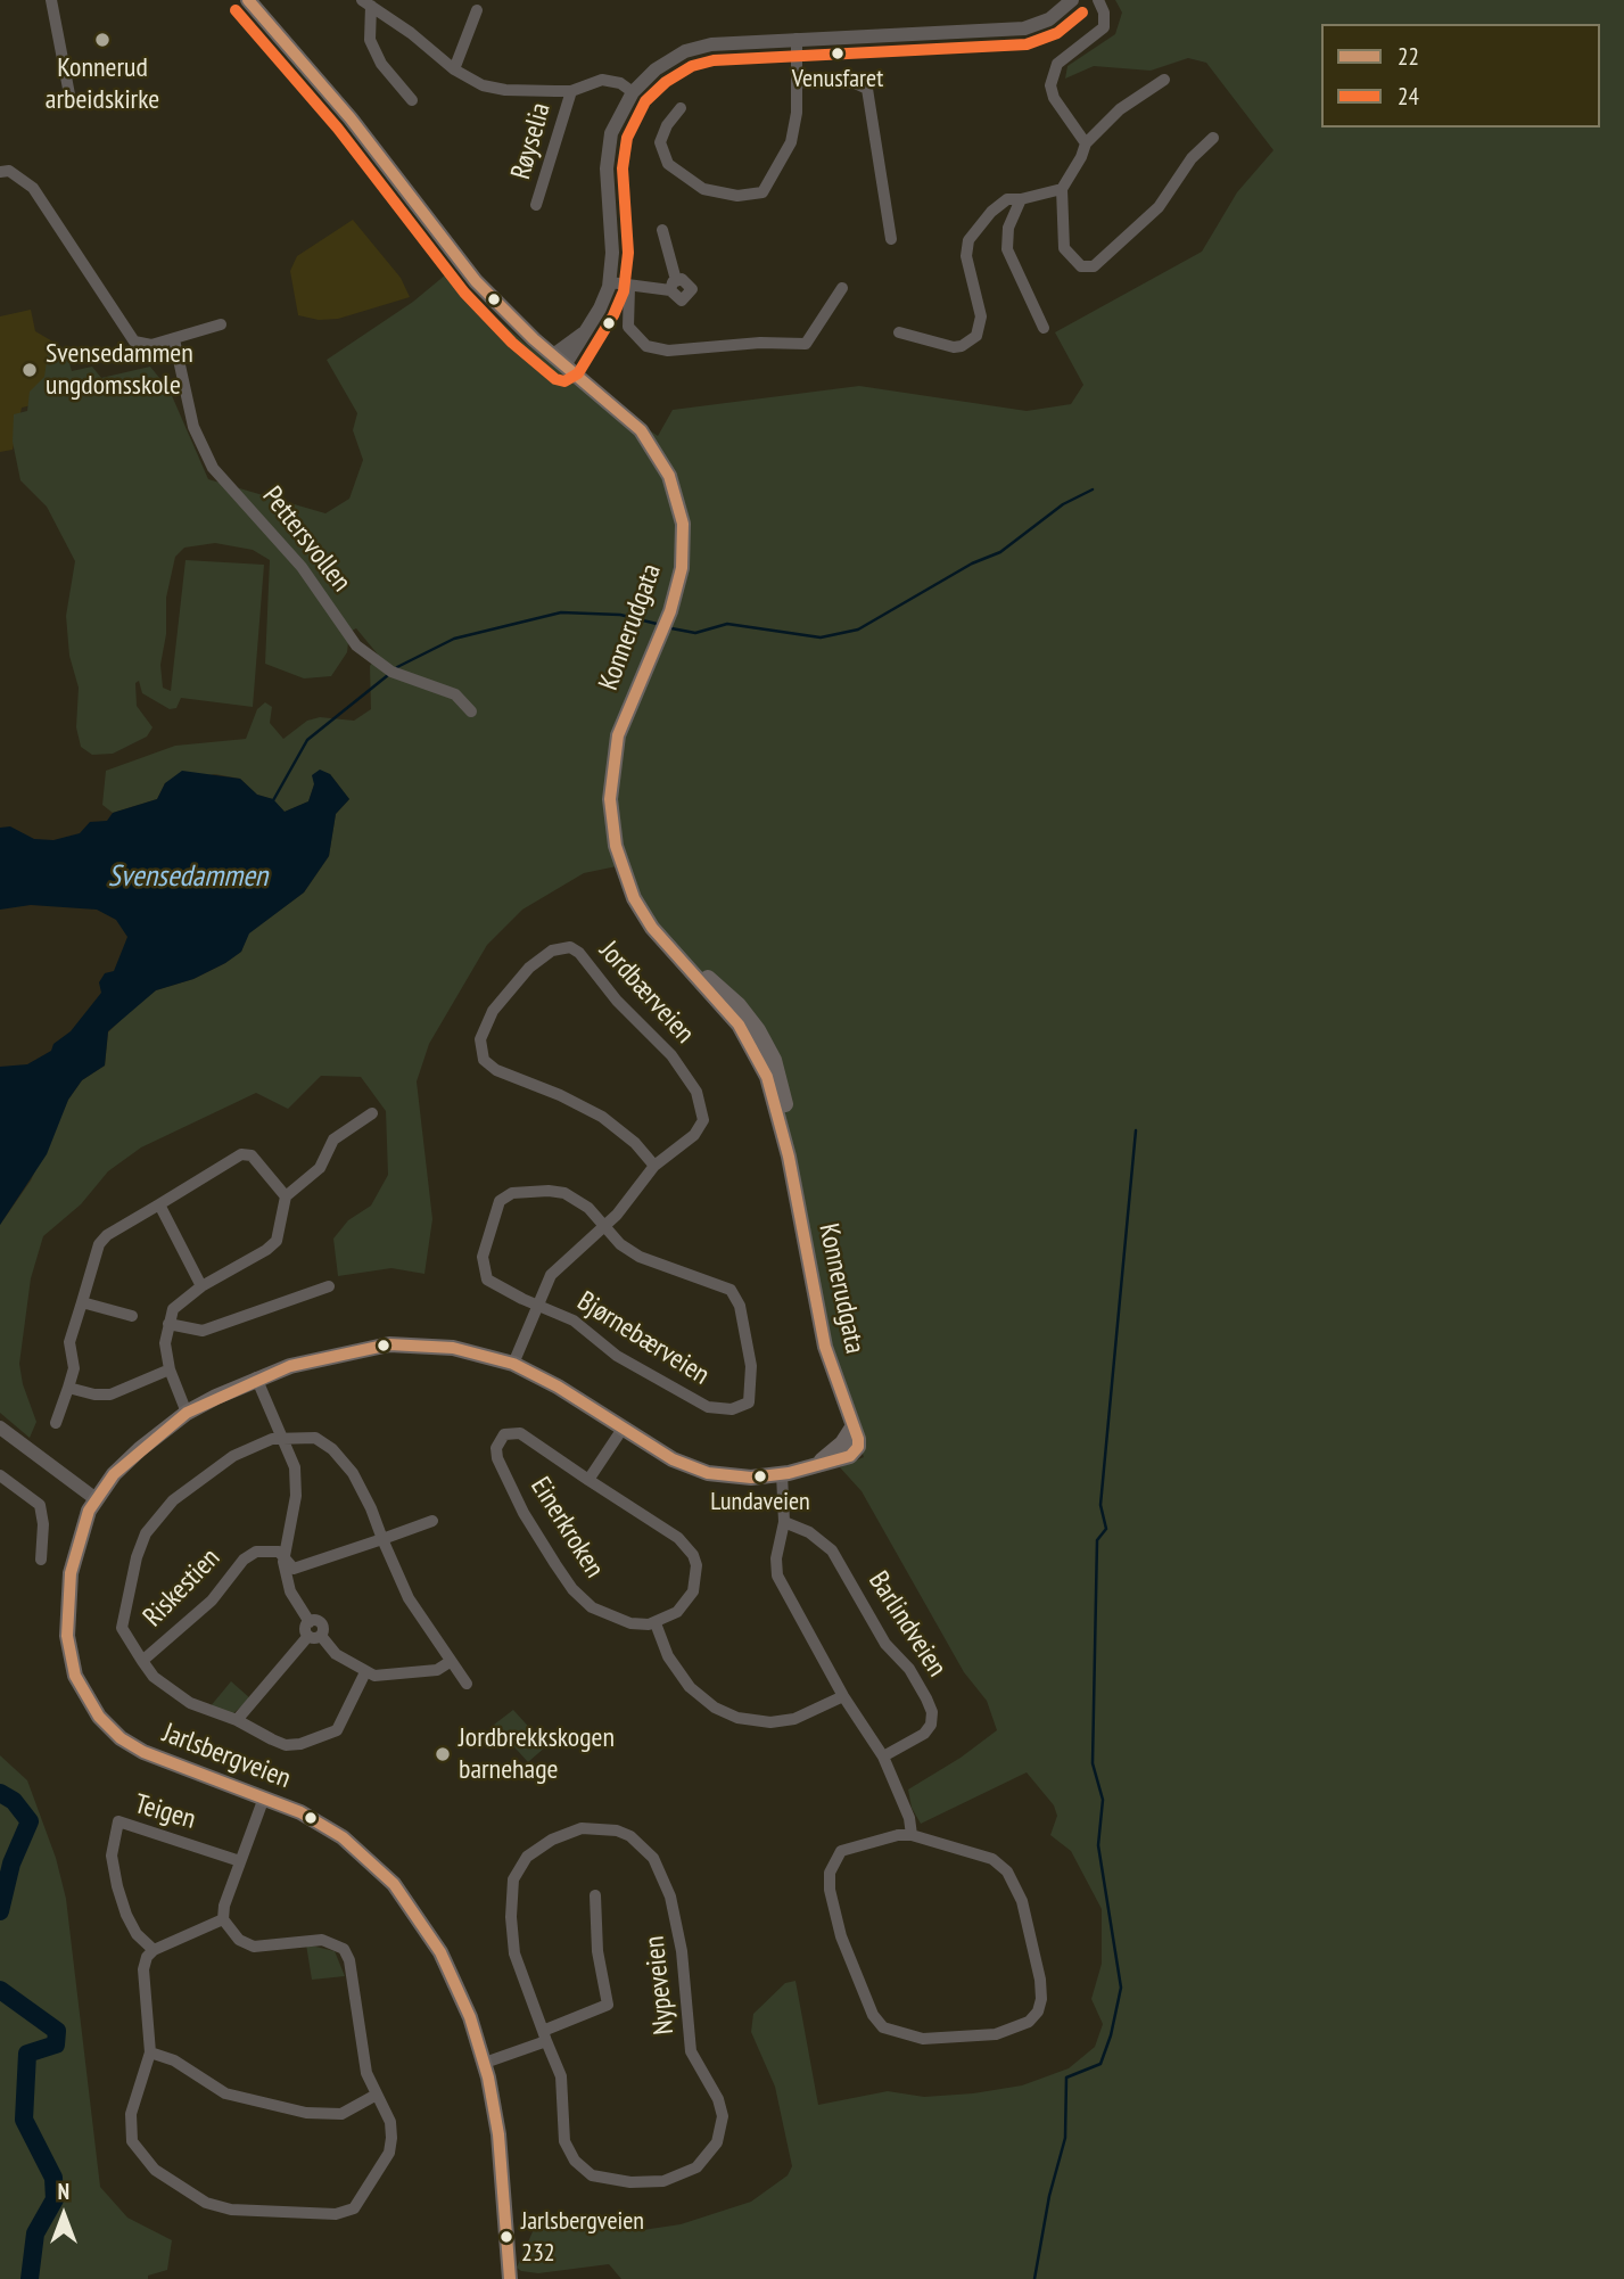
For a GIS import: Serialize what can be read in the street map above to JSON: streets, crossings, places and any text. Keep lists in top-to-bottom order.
{
  "streets": {
    "main road": ["Konnerudgata", "Jarlsbergveien"],
    "street": [
      "Røyselia",
      "Pettersvollen",
      "Jordbærveien",
      "Bjørnebærveien",
      "Einerkroken",
      "Riskestien",
      "Barlindveien",
      "Teigen",
      "Nypeveien"
    ]
  },
  "crossings": [
    ["Konnerudgata", "Jarlsbergveien"],
    ["Einerkroken", "Jarlsbergveien"],
    ["Jarlsbergveien", "Nypeveien"]
  ],
  "water": ["Svensedammen"],
  "places": [
    "Konnerud arbeidskirke",
    "Venusfaret",
    "Svensedammen ungdomsskole",
    "Lundaveien",
    "Jordbrekkskogen barnehage",
    "Jarlsbergveien 232"
  ],
  "lines": ["transit line 22", "transit line 24"],
  "legend": ["22", "24"],
  "north": "top"
}
